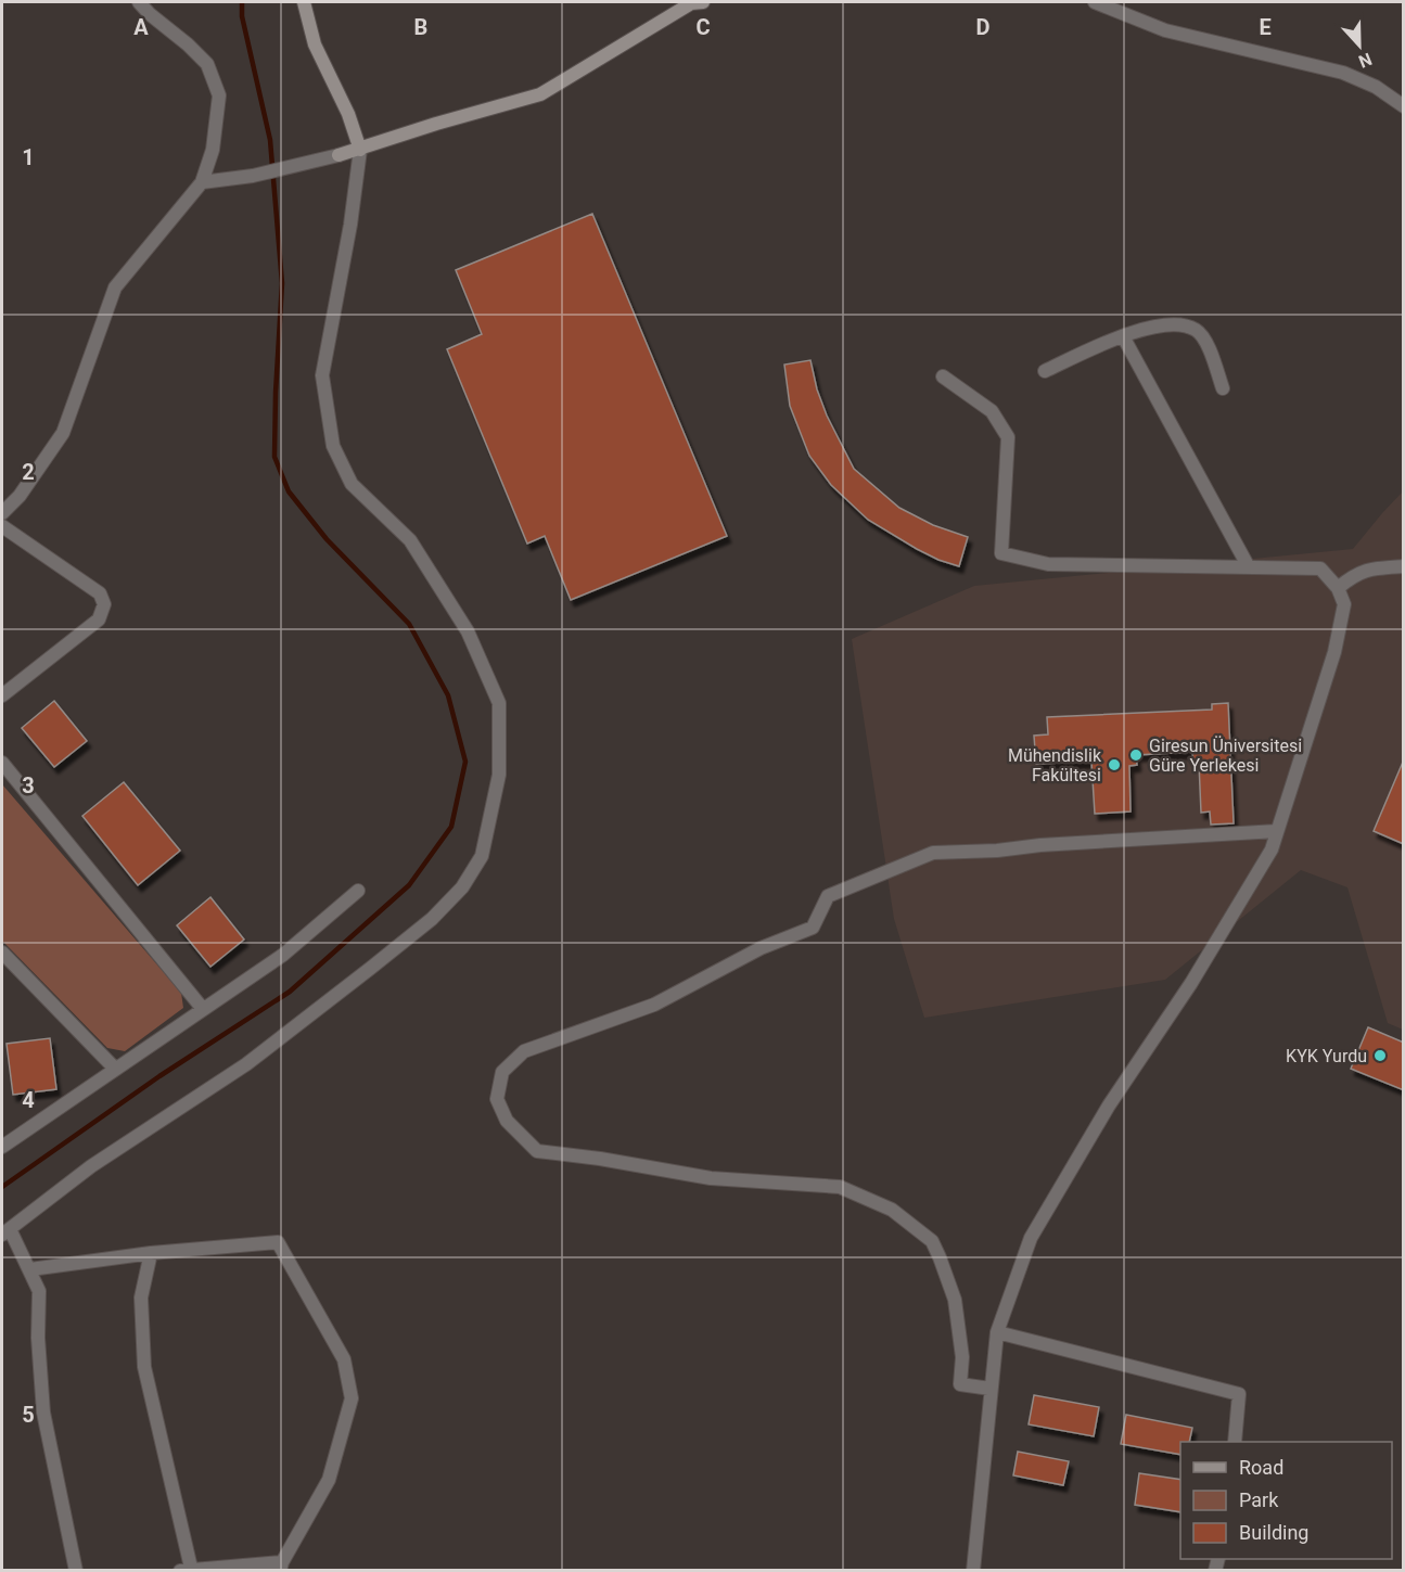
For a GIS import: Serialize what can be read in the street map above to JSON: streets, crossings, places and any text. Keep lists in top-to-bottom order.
{
  "places": ["Giresun Üniversitesi Güre Yerlekesi", "Mühendislik Fakültesi", "KYK Yurdu"],
  "legend": ["Road", "Park", "Building"],
  "north": "bottom",
  "grid": {
    "columns": [
      "A",
      "B",
      "C",
      "D",
      "E"
    ],
    "rows": [
      "1",
      "2",
      "3",
      "4",
      "5"
    ]
  }
}
